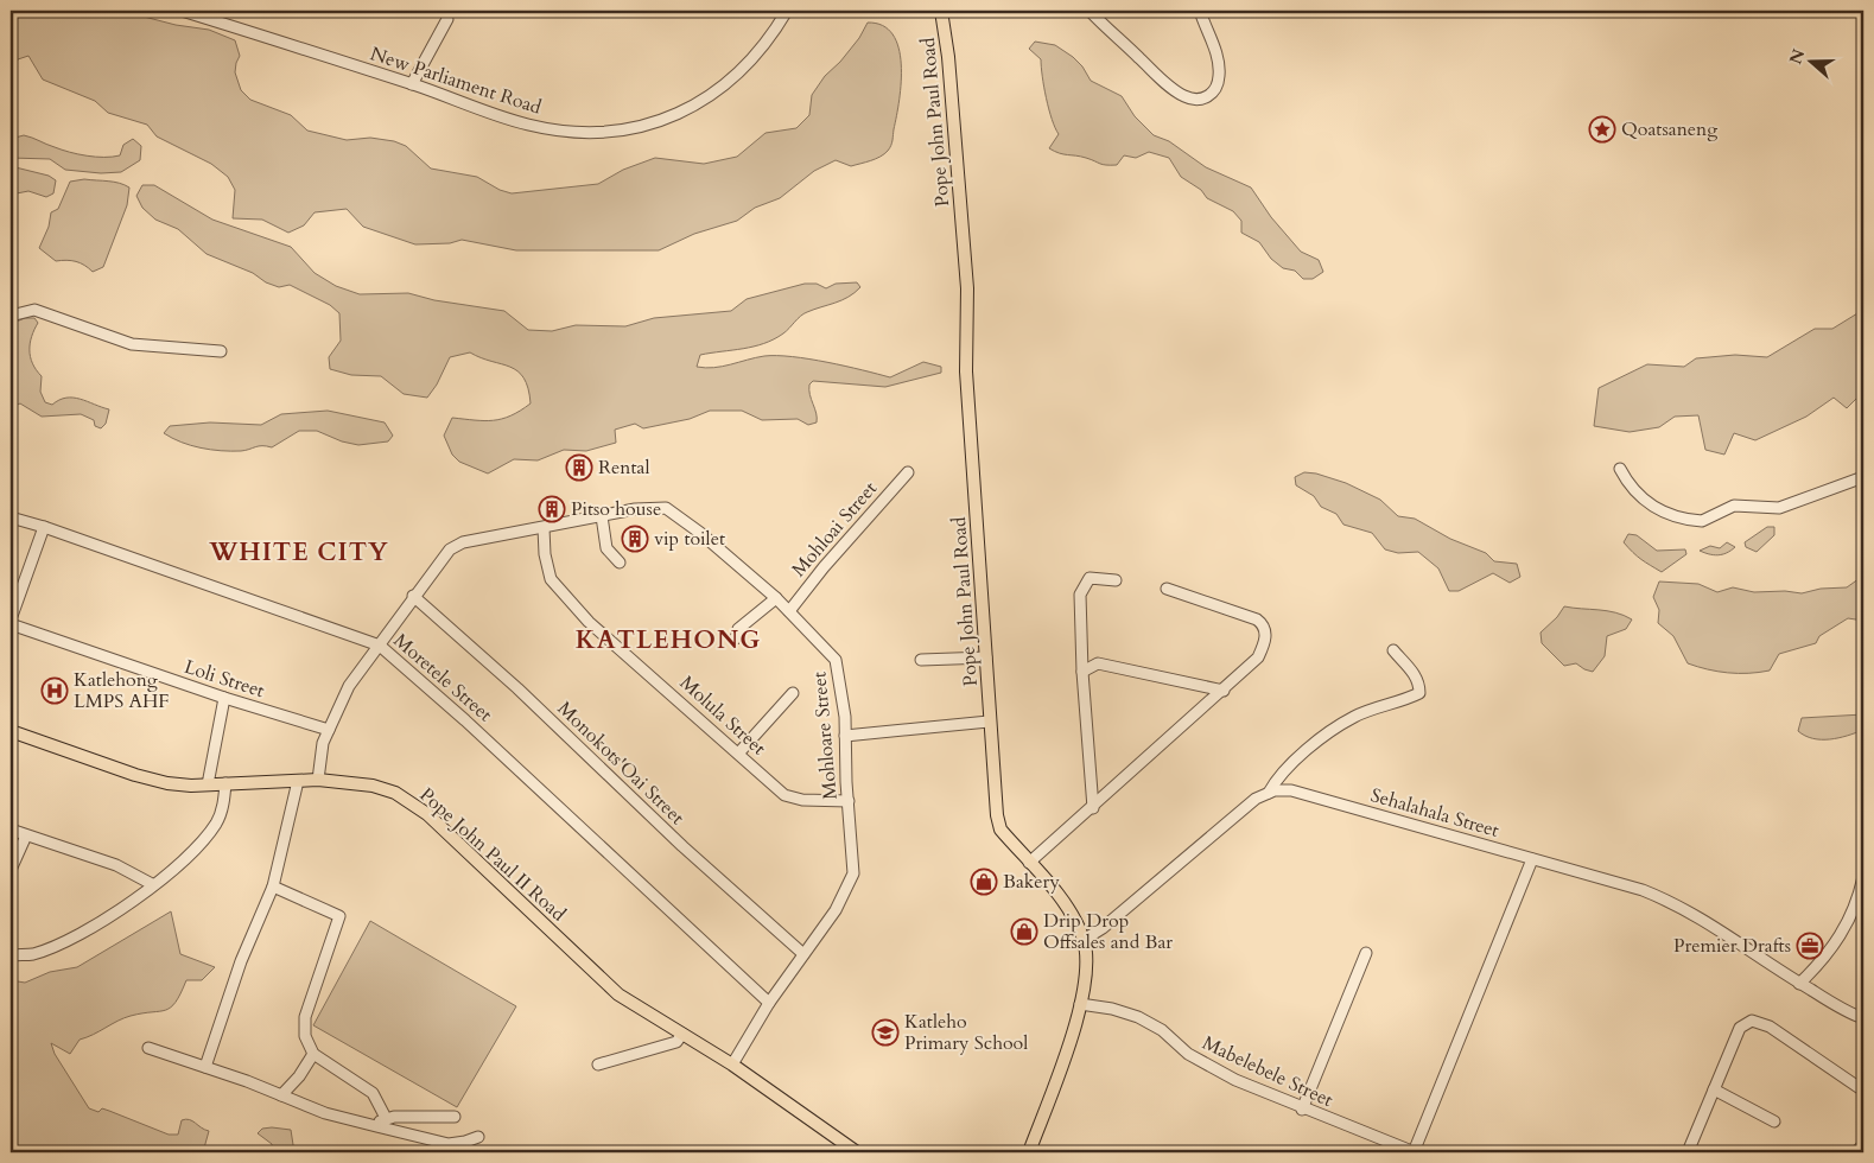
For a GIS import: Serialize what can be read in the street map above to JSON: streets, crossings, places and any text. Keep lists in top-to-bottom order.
{
  "streets": {
    "main road": ["Pope John Paul Road", "Pope John Paul II Road"],
    "street": [
      "New Parliament Road",
      "Mohloai Street",
      "Moretele Street",
      "Loli Street",
      "Molula Street",
      "Mohloare Street",
      "Monokots'Oai Street",
      "Sehalahala Street",
      "Mabelebele Street"
    ]
  },
  "crossings": [
    ["Pope John Paul Road", "Mabelebele Street"],
    ["Mohloai Street", "Mohloare Street"],
    ["Moretele Street", "Mohloare Street"],
    ["Loli Street", "Mohloare Street"],
    ["Molula Street", "Mohloare Street"],
    ["Mohloare Street", "Monokots'Oai Street"],
    ["Mohloare Street", "Pope John Paul II Road"],
    ["Sehalahala Street", "Mabelebele Street"]
  ],
  "districts": ["WHITE CITY", "KATLEHONG"],
  "places": {
    "place": ["Qoatsaneng"],
    "building": ["Rental", "Pitso house", "vip toilet"],
    "hospital": ["Katlehong LMPS AHF"],
    "shop": ["Bakery", "Drip Drop Offsales and Bar"],
    "office": ["Premier Drafts"],
    "school or university": ["Katleho Primary School"]
  },
  "north": "left"
}
